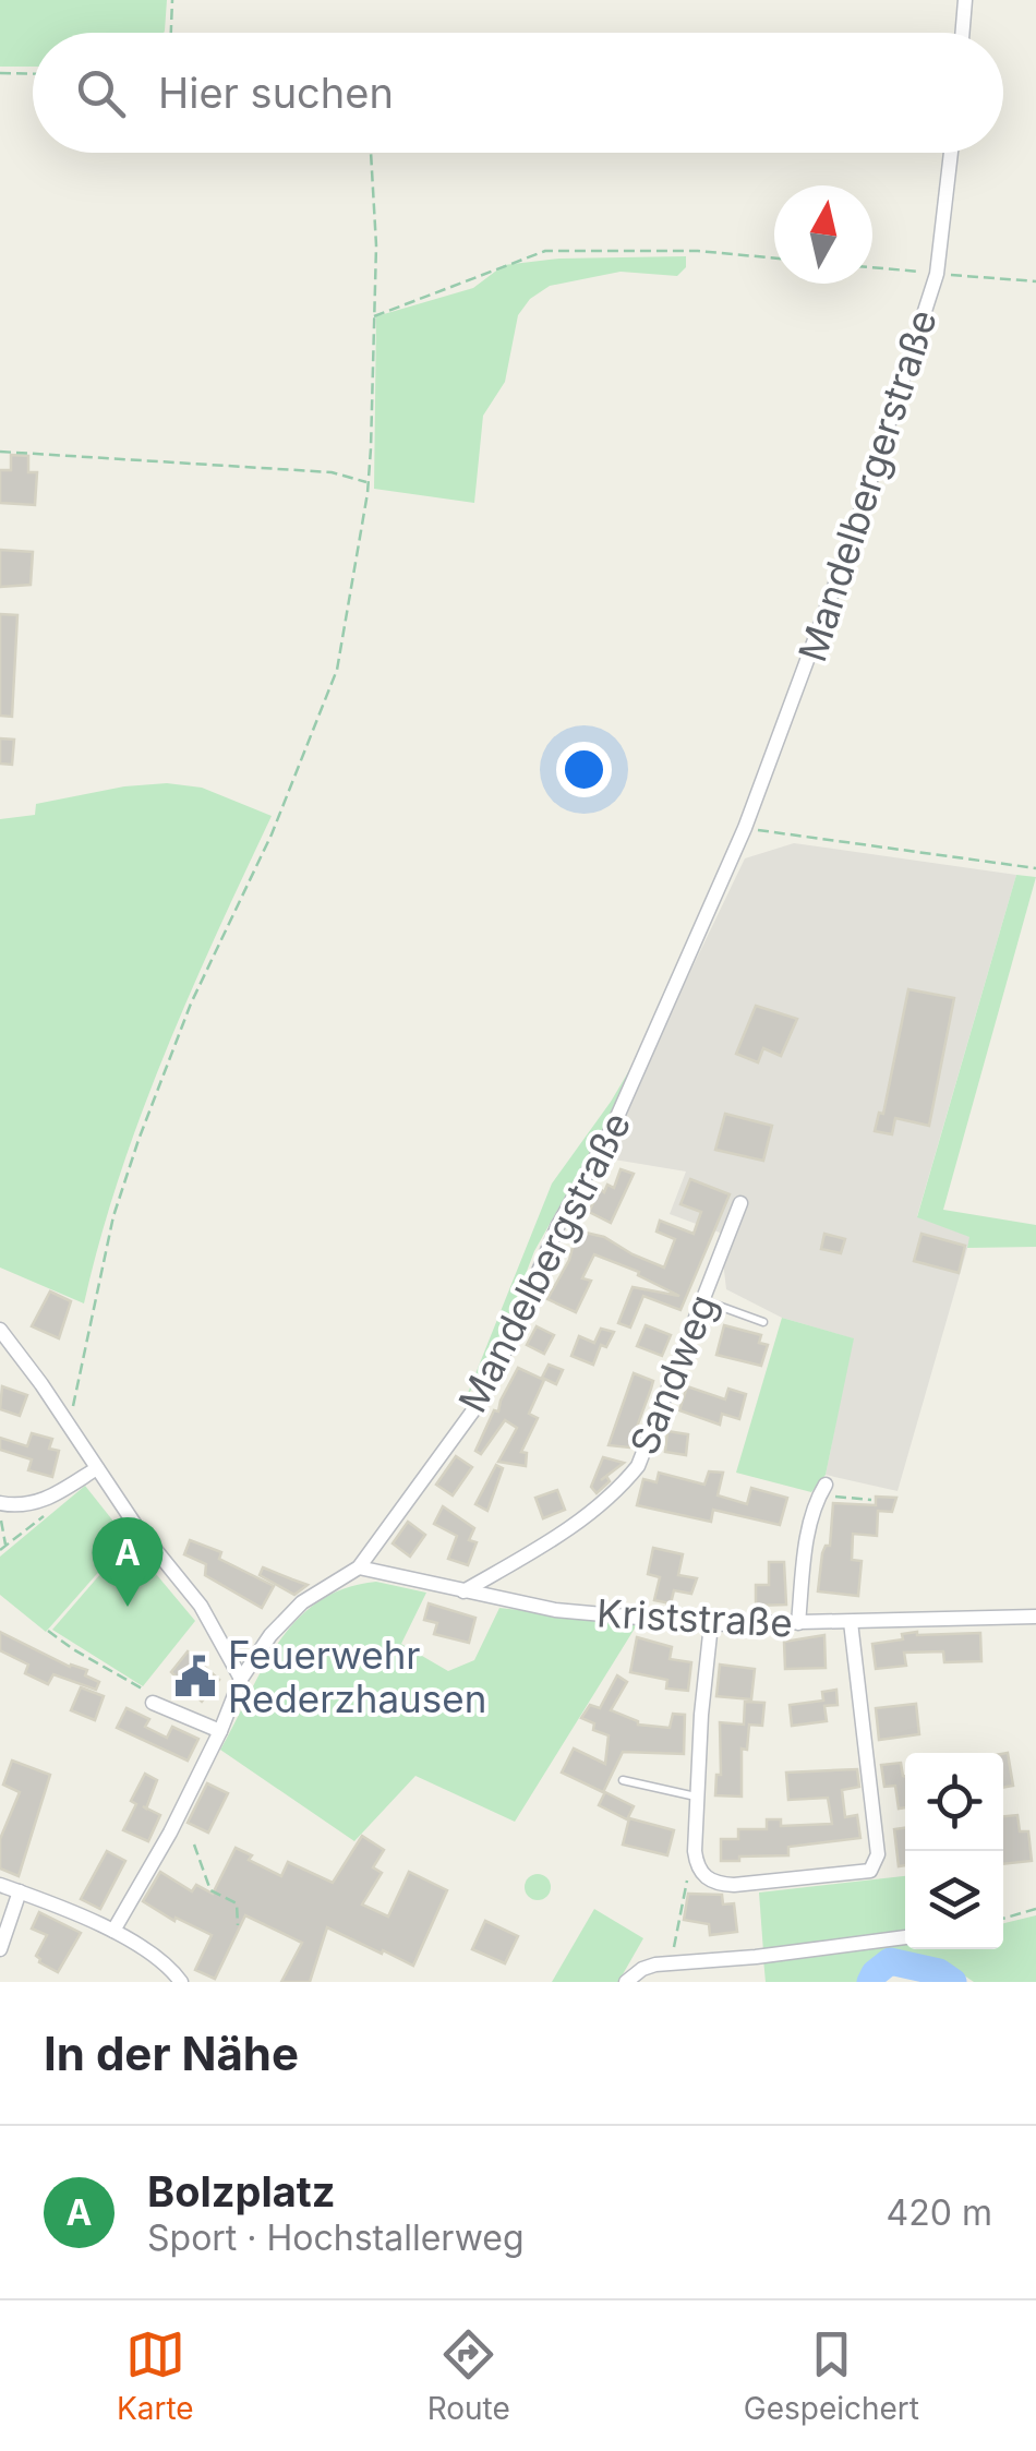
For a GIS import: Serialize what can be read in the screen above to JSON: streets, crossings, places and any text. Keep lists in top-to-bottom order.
{
  "streets": {
    "street": [
      "Mandelbergerstraße",
      "Mandelbergstraße",
      "Sandweg",
      "Kriststraße"
    ]
  },
  "crossings": [
    ["Mandelbergerstraße", "Mandelbergstraße"],
    ["Mandelbergstraße", "Kriststraße"],
    ["Sandweg", "Kriststraße"]
  ],
  "places": {
    "public building": ["Feuerwehr Rederzhausen"]
  },
  "north": "top",
  "page": {
    "search": "Hier suchen",
    "pins": "A",
    "heading": "In der Nähe",
    "list": [
      {
        "mark": "A",
        "name": "Bolzplatz",
        "note": "Sport · Hochstallerweg",
        "value": "420 m"
      }
    ],
    "nav": ["Karte", "Route", "Gespeichert"]
  }
}
